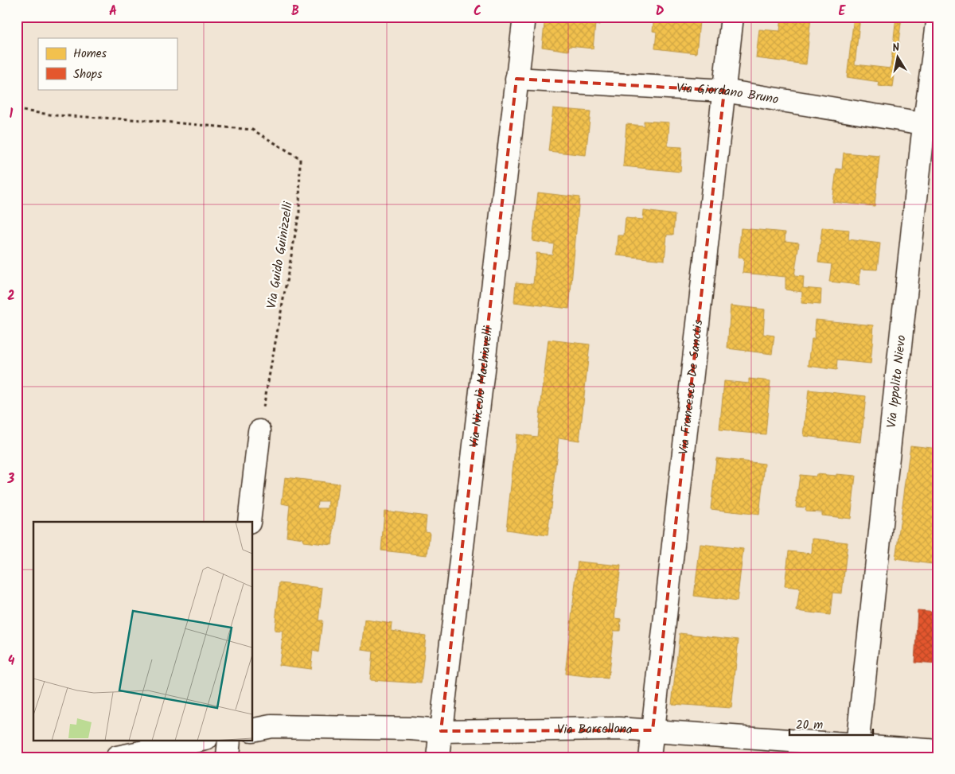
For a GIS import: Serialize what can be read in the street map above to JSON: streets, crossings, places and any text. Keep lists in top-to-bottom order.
{
  "streets": {
    "street": [
      "Via Giordano Bruno",
      "Via Ippolito Nievo",
      "Via Niccolò Machiavelli",
      "Via Francesco De Sanctis",
      "Via Barcellona"
    ],
    "path": ["Via Guido Guinizzelli"]
  },
  "crossings": [
    ["Via Giordano Bruno", "Via Ippolito Nievo"],
    ["Via Giordano Bruno", "Via Niccolò Machiavelli"],
    ["Via Giordano Bruno", "Via Francesco De Sanctis"],
    ["Via Ippolito Nievo", "Via Barcellona"],
    ["Via Niccolò Machiavelli", "Via Barcellona"],
    ["Via Francesco De Sanctis", "Via Barcellona"]
  ],
  "legend": ["Homes", "Shops"],
  "scale_bar": "20 m",
  "north": "top",
  "grid": {
    "columns": [
      "A",
      "B",
      "C",
      "D",
      "E"
    ],
    "rows": [
      "1",
      "2",
      "3",
      "4"
    ]
  }
}
